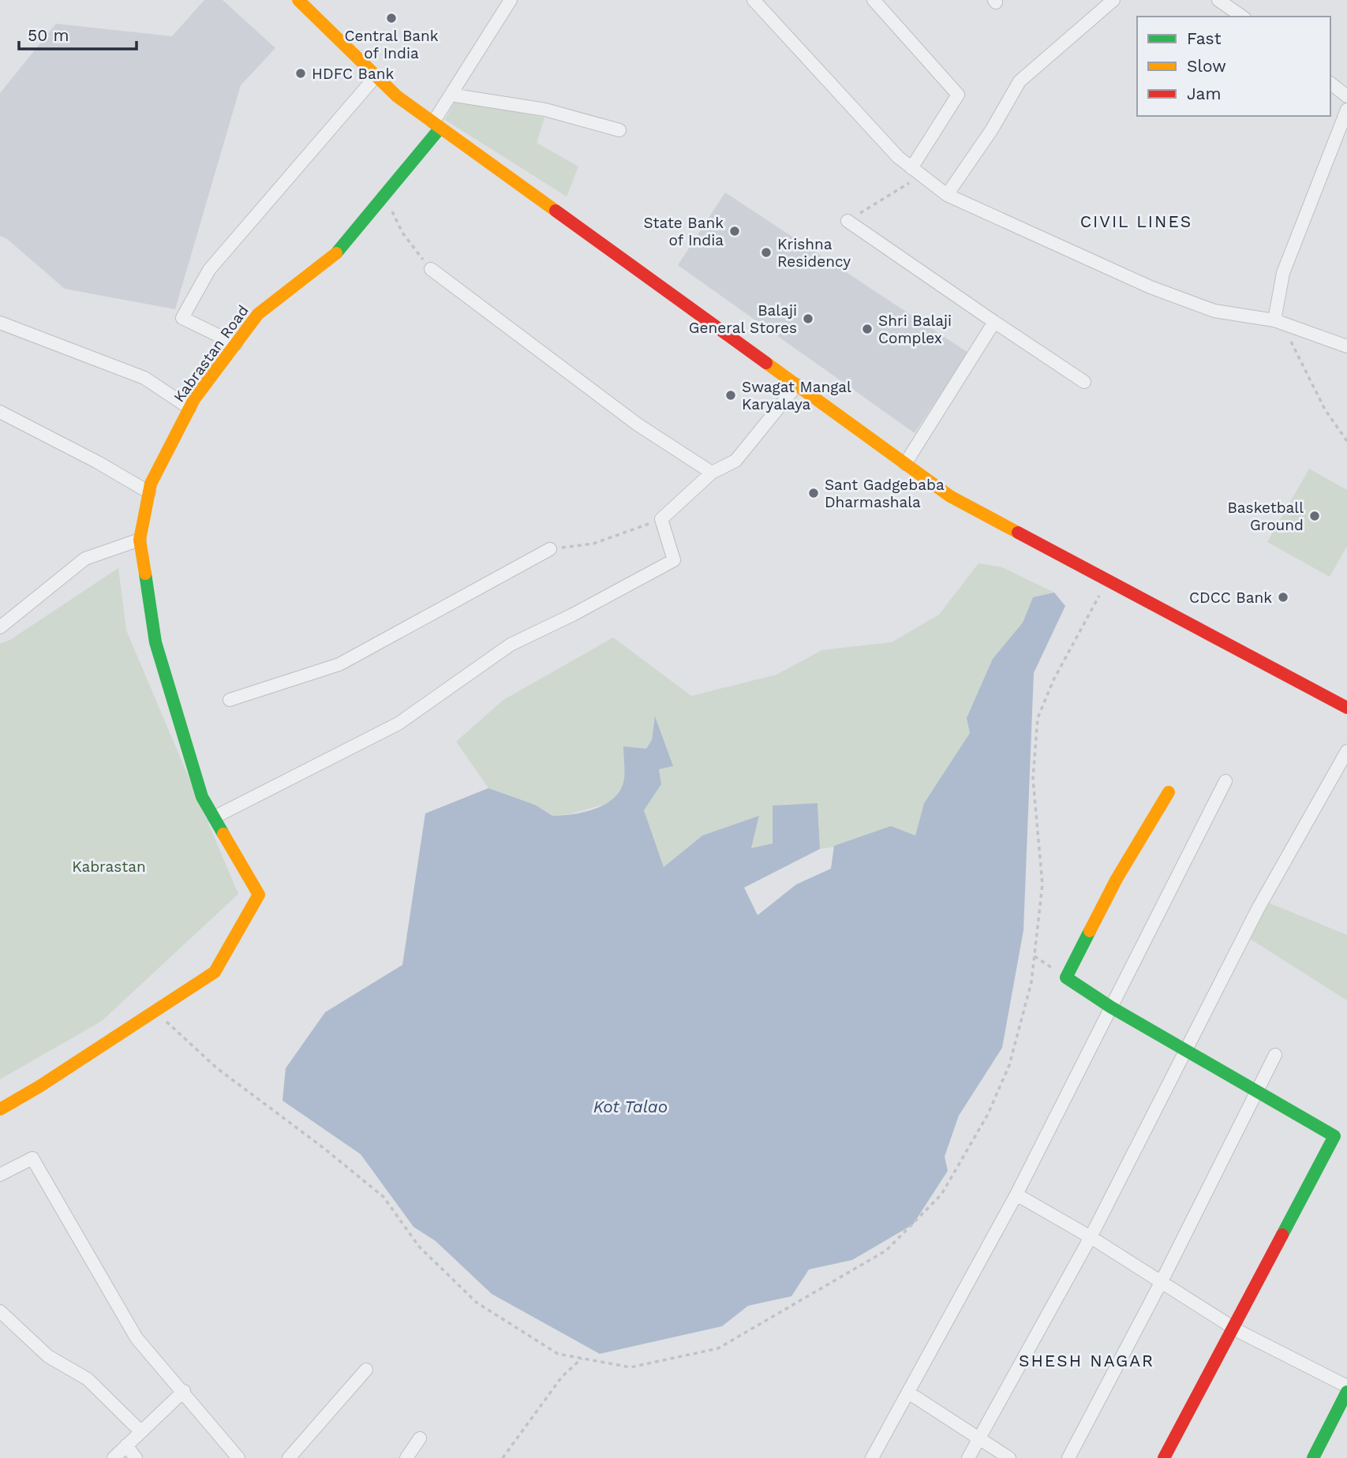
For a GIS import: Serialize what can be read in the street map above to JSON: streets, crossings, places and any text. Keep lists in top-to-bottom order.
{
  "streets": {
    "main road": ["Kabrastan Road"]
  },
  "districts": ["CIVIL LINES", "SHESH NAGAR"],
  "water": ["Kot Talao"],
  "parks": ["Kabrastan"],
  "places": [
    "Central Bank of India",
    "HDFC Bank",
    "State Bank of India",
    "Krishna Residency",
    "Balaji General Stores",
    "Shri Balaji Complex",
    "Swagat Mangal Karyalaya",
    "Sant Gadgebaba Dharmashala",
    "Basketball Ground",
    "CDCC Bank"
  ],
  "legend": ["Fast", "Slow", "Jam"],
  "scale_bar": "50 m"
}
